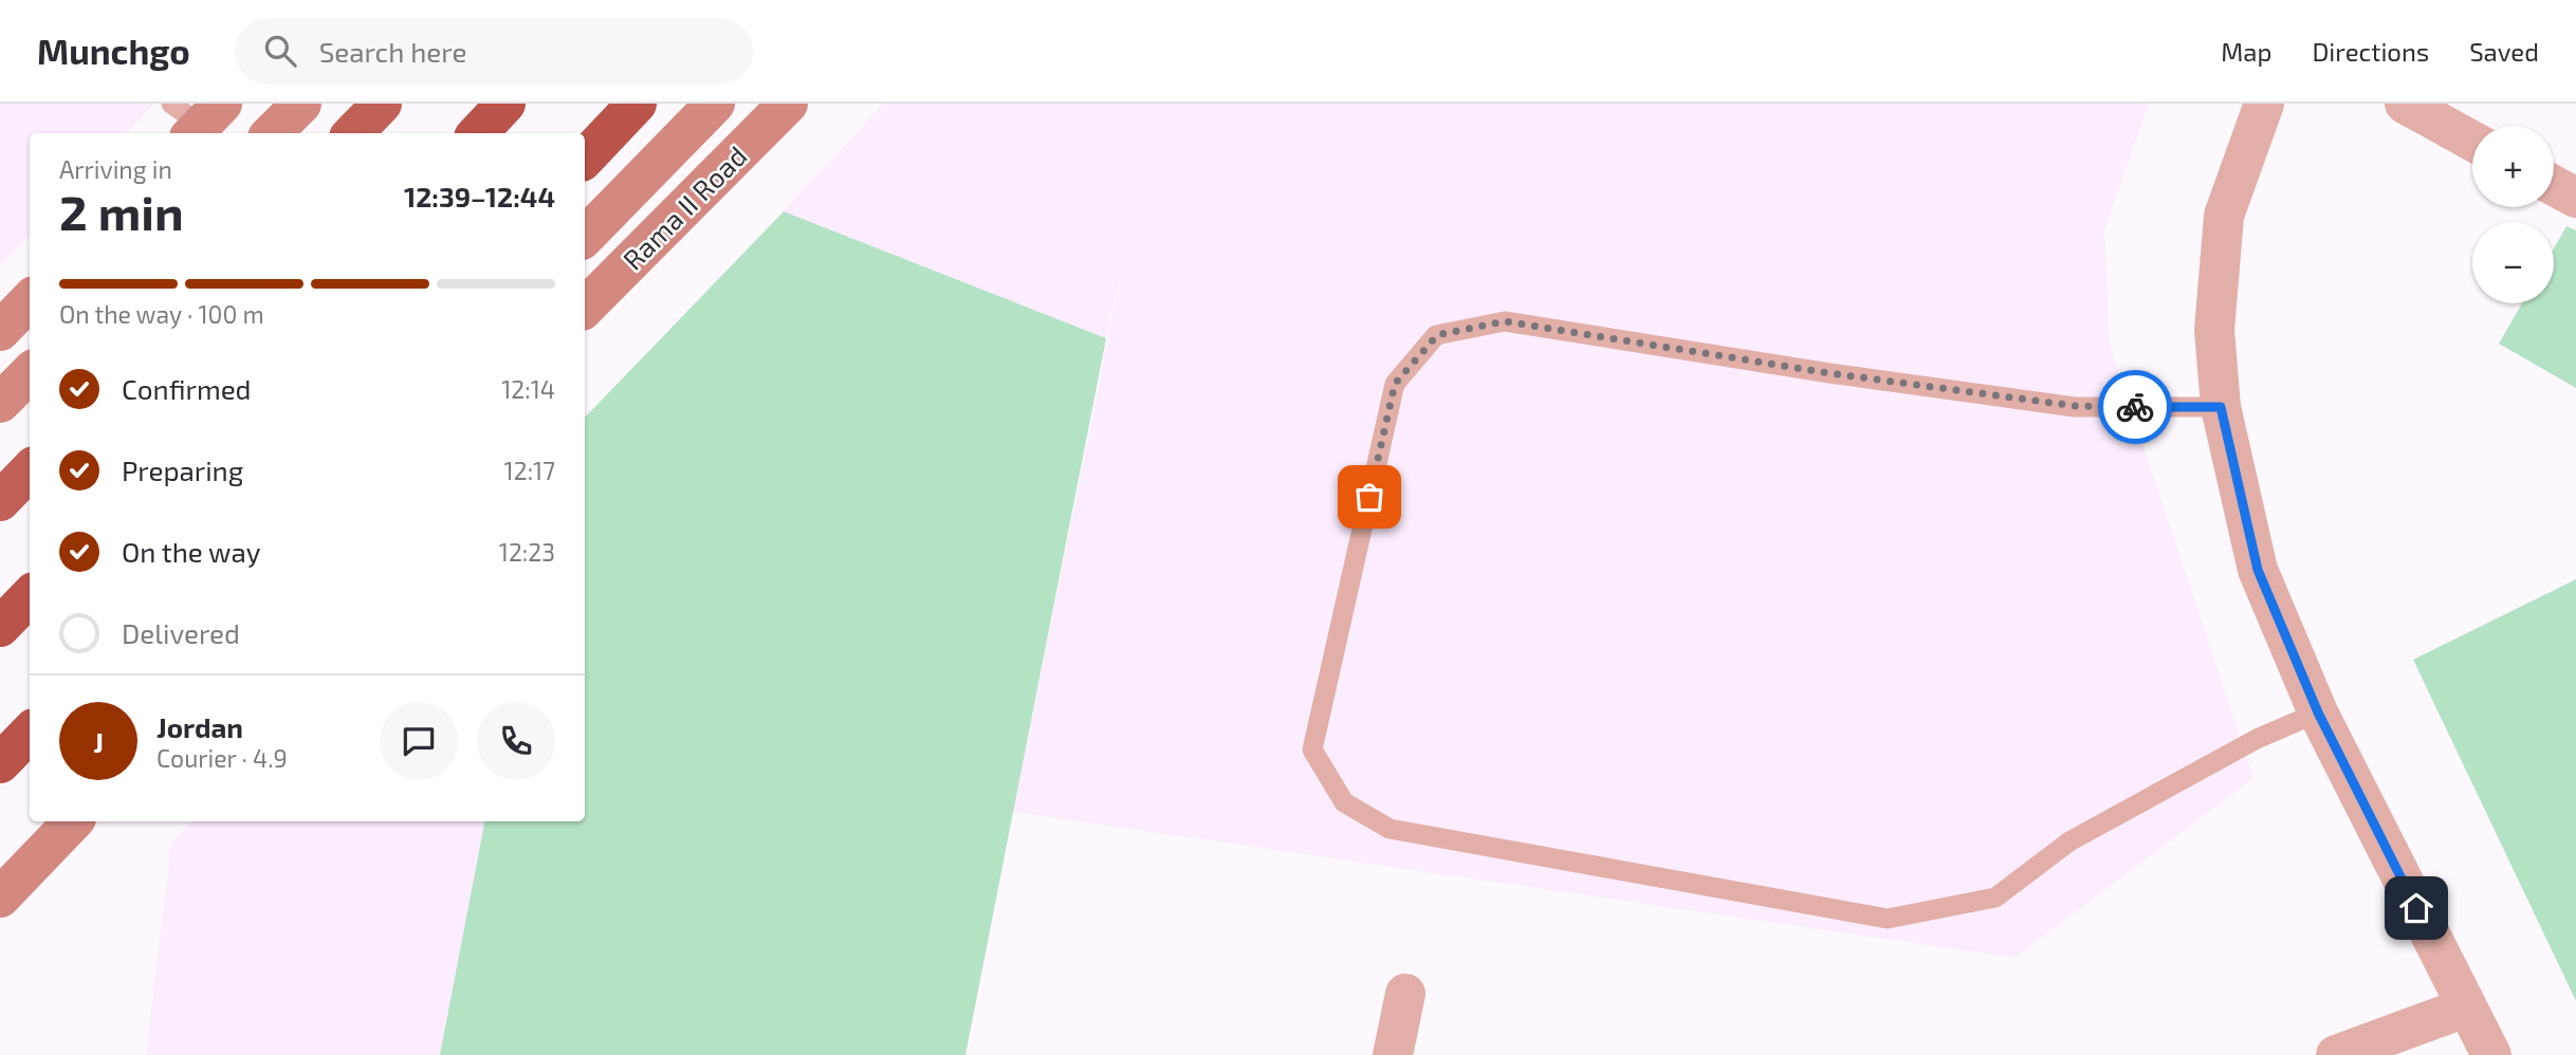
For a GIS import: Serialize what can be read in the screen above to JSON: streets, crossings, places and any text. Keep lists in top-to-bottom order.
{
  "streets": {
    "main road": ["Rama II Road"]
  },
  "page": {
    "header": "Munchgo",
    "search": "Search here",
    "nav": ["Map", "Directions", "Saved"],
    "map_buttons": ["+", "−"],
    "heading": ["2 min", "Arriving in", "12:39–12:44"],
    "panel": ["Jordan", "Courier · 4.9"],
    "bar": "On the way · 100 m",
    "list": [
      ["Confirmed", "12:14"],
      ["Preparing", "12:17"],
      ["On the way", "12:23"],
      "Delivered"
    ],
    "round": "J"
  }
}
